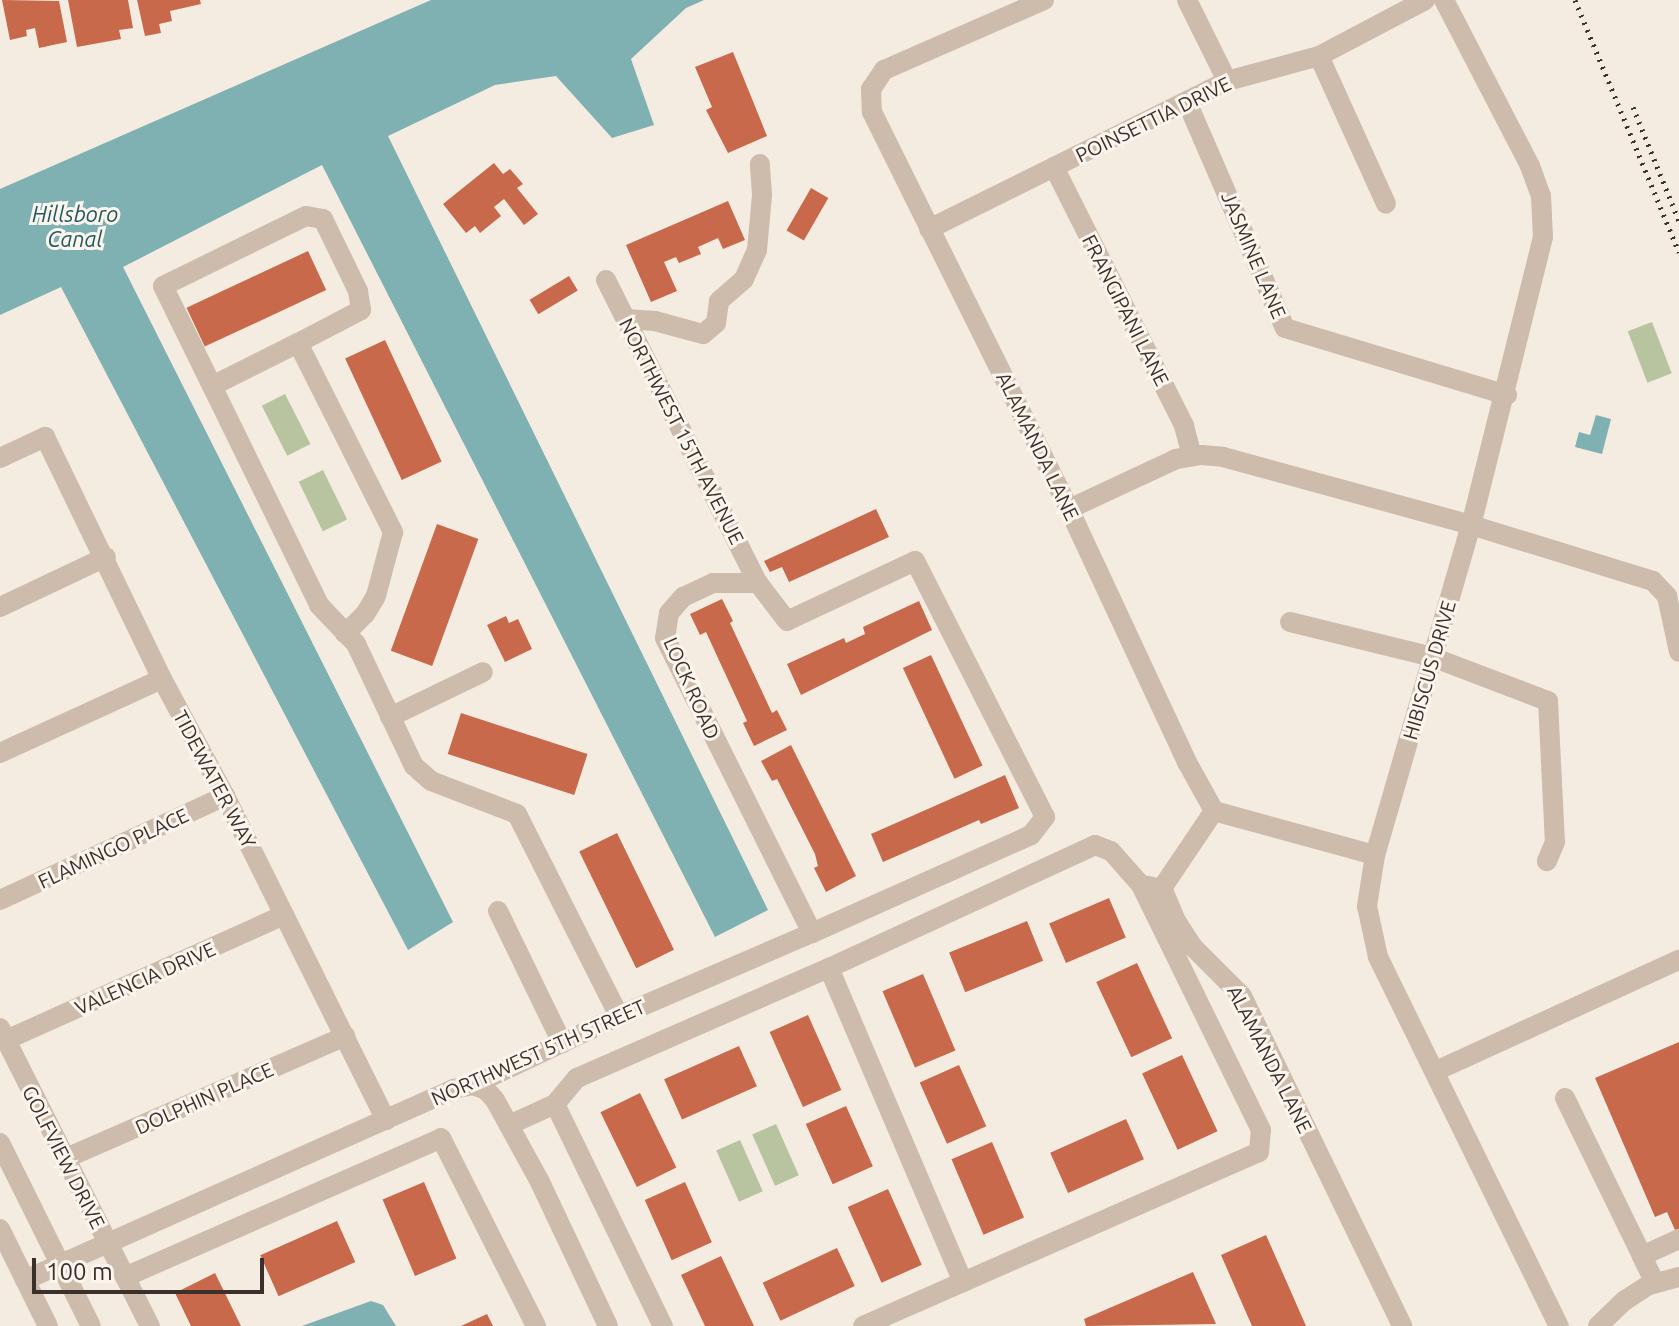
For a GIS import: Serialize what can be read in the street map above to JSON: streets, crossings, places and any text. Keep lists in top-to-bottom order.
{
  "streets": {
    "street": [
      "POINSETTIA DRIVE",
      "JASMINE LANE",
      "FRANGIPANI LANE",
      "NORTHWEST 15TH AVENUE",
      "ALAMANDA LANE",
      "HIBISCUS DRIVE",
      "LOCK ROAD",
      "TIDEWATER WAY",
      "FLAMINGO PLACE",
      "VALENCIA DRIVE",
      "NORTHWEST 5TH STREET",
      "DOLPHIN PLACE",
      "GOLFVIEW DRIVE"
    ]
  },
  "crossings": [
    ["POINSETTIA DRIVE", "JASMINE LANE"],
    ["POINSETTIA DRIVE", "FRANGIPANI LANE"],
    ["POINSETTIA DRIVE", "ALAMANDA LANE"],
    ["JASMINE LANE", "HIBISCUS DRIVE"],
    ["NORTHWEST 15TH AVENUE", "LOCK ROAD"],
    ["NORTHWEST 15TH AVENUE", "NORTHWEST 5TH STREET"],
    ["LOCK ROAD", "NORTHWEST 5TH STREET"],
    ["TIDEWATER WAY", "FLAMINGO PLACE"],
    ["TIDEWATER WAY", "VALENCIA DRIVE"],
    ["TIDEWATER WAY", "NORTHWEST 5TH STREET"],
    ["TIDEWATER WAY", "DOLPHIN PLACE"],
    ["VALENCIA DRIVE", "GOLFVIEW DRIVE"],
    ["NORTHWEST 5TH STREET", "GOLFVIEW DRIVE"],
    ["DOLPHIN PLACE", "GOLFVIEW DRIVE"]
  ],
  "water": ["Hillsboro Canal"],
  "scale_bar": "100 m"
}
